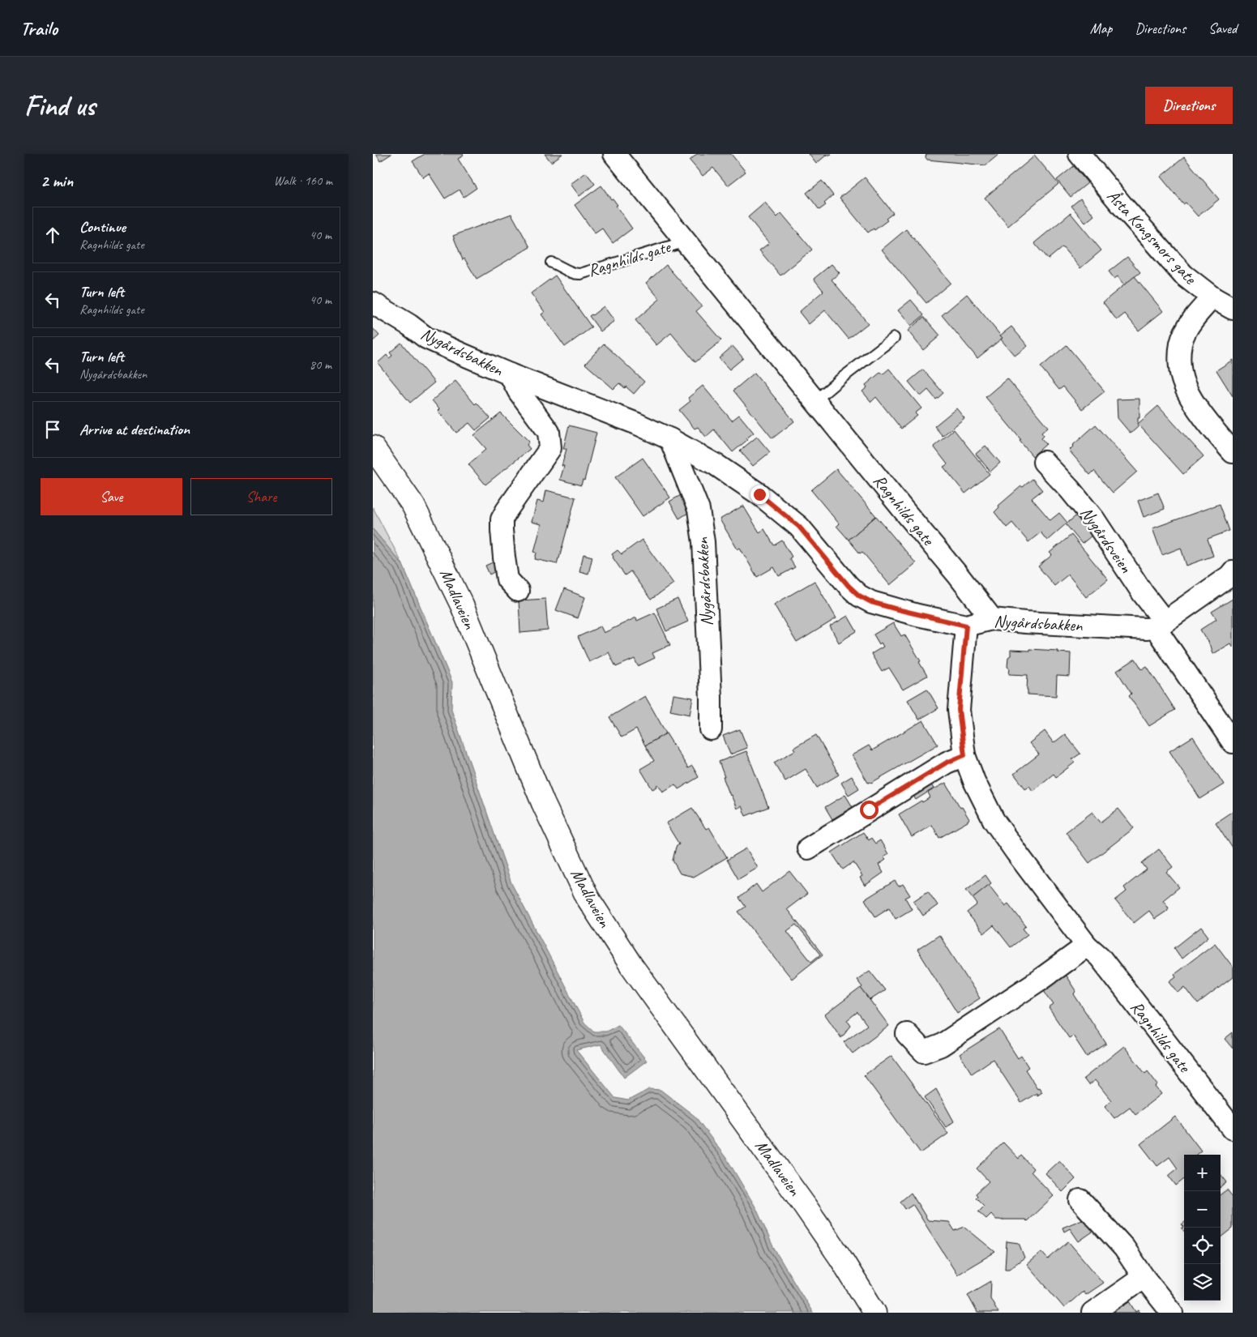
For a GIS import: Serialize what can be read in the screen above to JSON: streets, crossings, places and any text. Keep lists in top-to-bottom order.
{
  "streets": {
    "main road": ["Madlaveien"],
    "street": [
      "Åsta Kongsmors gate",
      "Ragnhilds gate",
      "Nygårdsbakken",
      "Nygårdsveien"
    ]
  },
  "crossings": [
    ["Ragnhilds gate", "Nygårdsbakken"],
    ["Nygårdsbakken", "Nygårdsveien"]
  ],
  "page": {
    "header": "Trailo",
    "nav": ["Map", "Directions", "Saved"],
    "buttons": [
      "Directions",
      ["Save", "Share"]
    ],
    "title": "Find us",
    "heading": ["2 min", "Walk · 160 m"],
    "list": [
      ["Continue", "Ragnhilds gate", "40 m"],
      ["Turn left", "Ragnhilds gate", "40 m"],
      ["Turn left", "Nygårdsbakken", "80 m"],
      "Arrive at destination"
    ],
    "map_buttons": ["+", "−"]
  }
}
